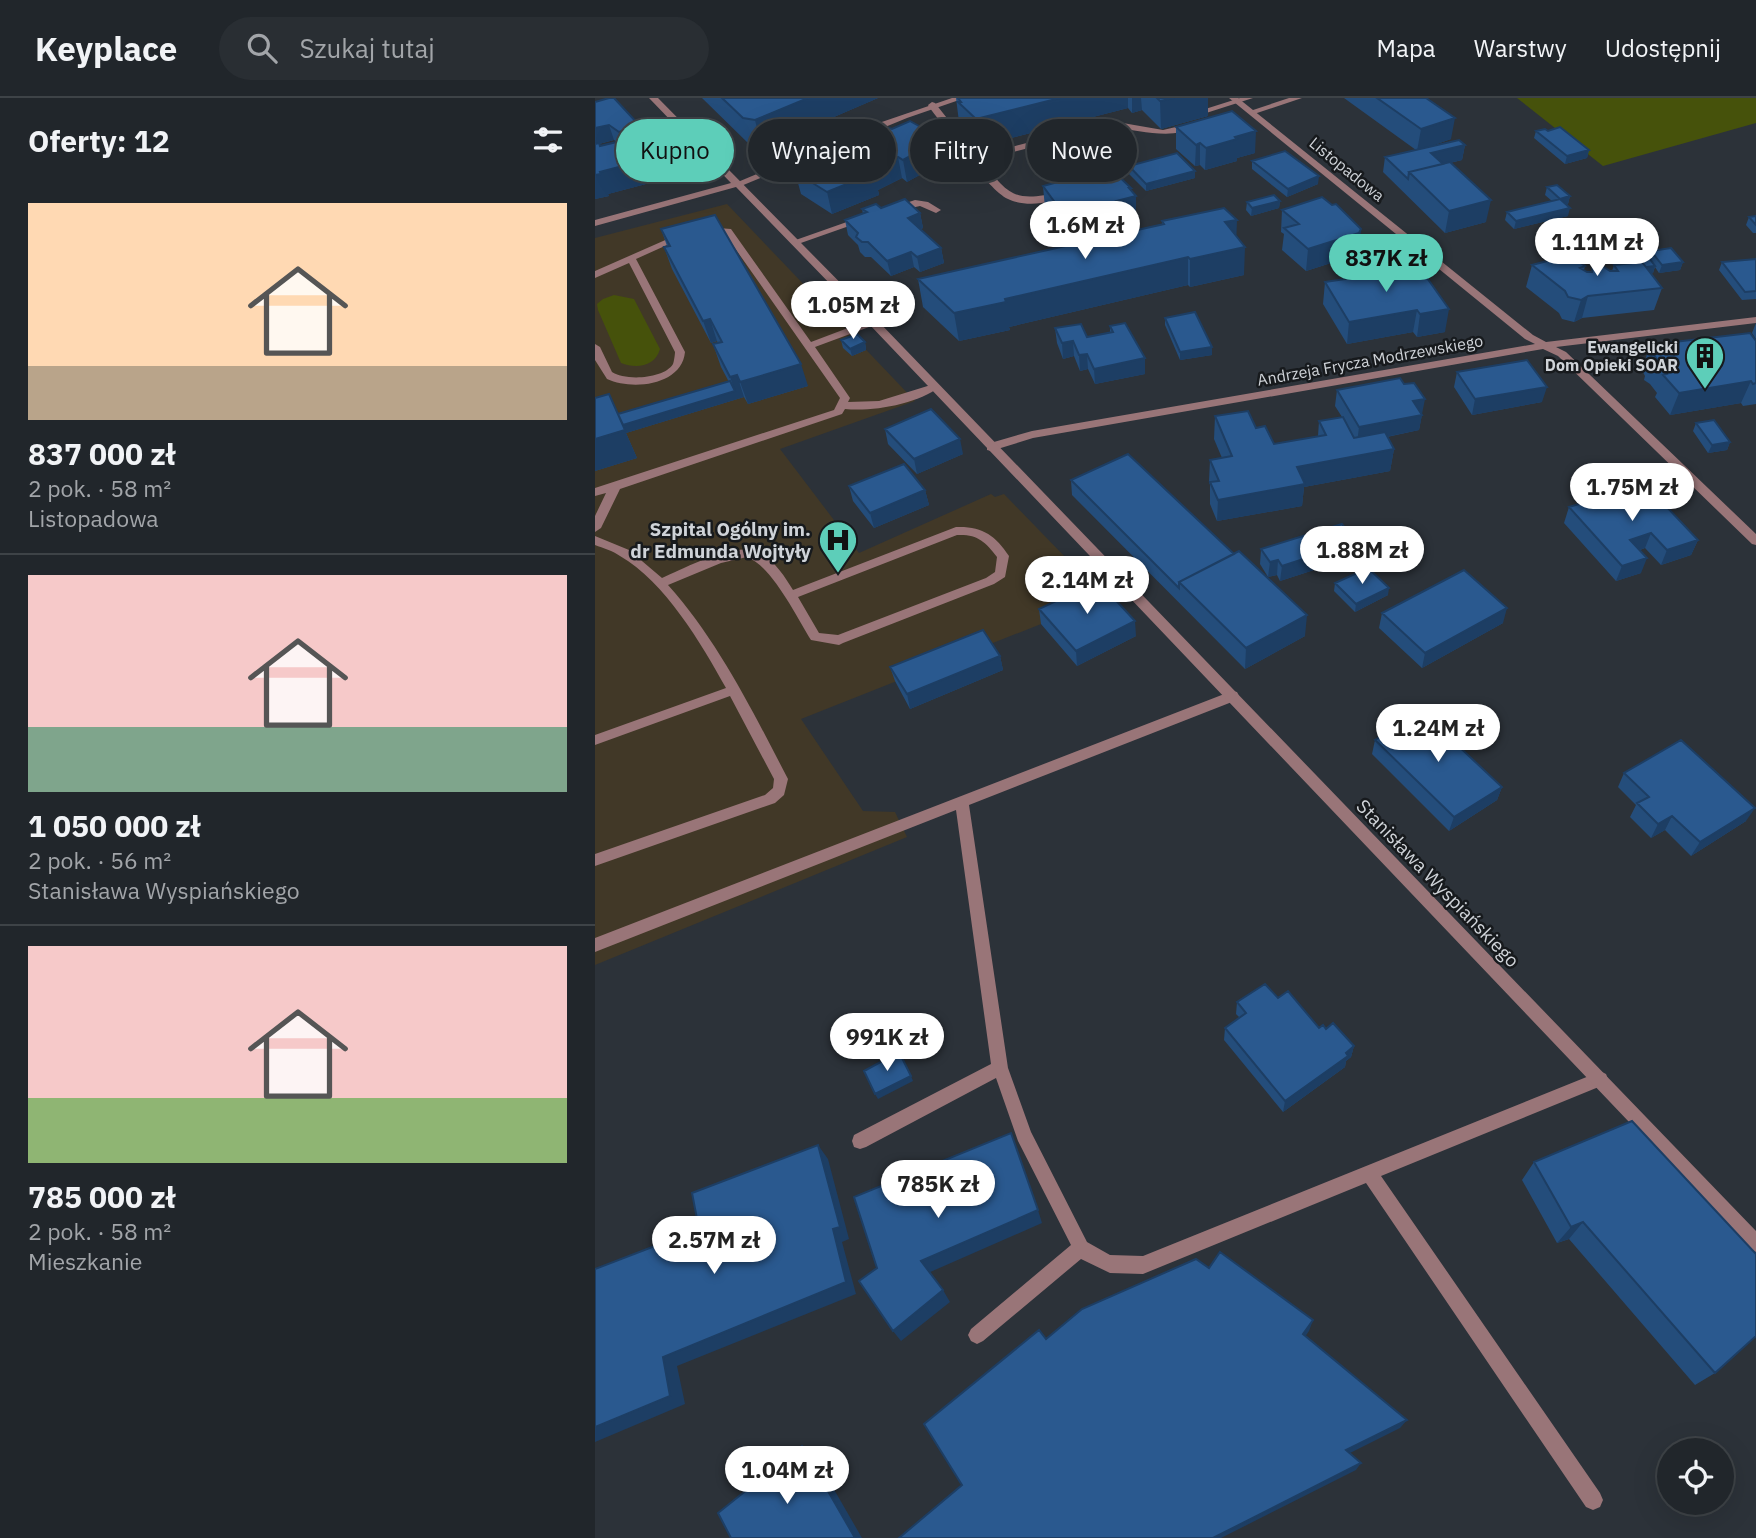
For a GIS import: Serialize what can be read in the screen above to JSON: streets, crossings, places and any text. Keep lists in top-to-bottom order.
{
  "streets": {
    "street": ["Listopadowa", "Andrzeja Frycza Modrzewskiego", "Stanisława Wyspiańskiego"]
  },
  "crossings": [
    ["Listopadowa", "Andrzeja Frycza Modrzewskiego"],
    ["Andrzeja Frycza Modrzewskiego", "Stanisława Wyspiańskiego"]
  ],
  "places": {
    "building": ["Ewangelicki Dom Opieki SOAR"],
    "hospital": ["Szpital Ogólny im. dr Edmunda Wojtyły"]
  },
  "page": {
    "header": "Keyplace",
    "search": "Szukaj tutaj",
    "nav": ["Mapa", "Warstwy", "Udostępnij"],
    "heading": "Oferty: 12",
    "chip": [
      "Kupno",
      "Wynajem",
      "Filtry",
      "Nowe"
    ],
    "list": [
      {
        "name": "837 000 zł",
        "note": "2 pok. · 58 m² · Listopadowa"
      },
      {
        "name": "1 050 000 zł",
        "note": "2 pok. · 56 m² · Stanisława Wyspiańskiego"
      },
      {
        "name": "785 000 zł",
        "note": "2 pok. · 58 m² · Mieszkanie"
      }
    ],
    "price": [
      "1.6M zł",
      "1.11M zł",
      "837K zł",
      "1.05M zł",
      "1.75M zł",
      "1.88M zł",
      "2.14M zł",
      "1.24M zł",
      "991K zł",
      "785K zł",
      "2.57M zł",
      "1.04M zł"
    ]
  }
}
